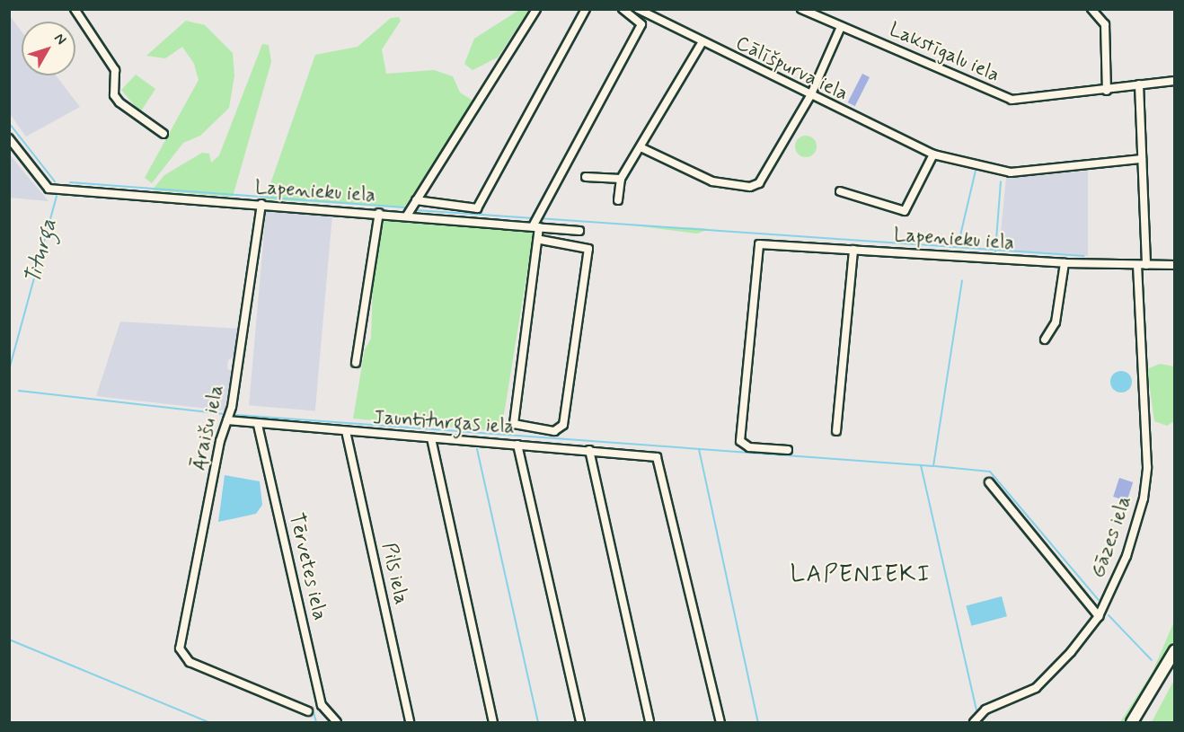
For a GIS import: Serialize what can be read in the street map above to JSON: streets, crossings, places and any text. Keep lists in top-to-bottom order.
{
  "streets": {
    "street": [
      "Lakstīgalu iela",
      "Cālīšpurva iela",
      "Lapenieku iela",
      "Jauntiturgas iela",
      "Āraišu iela",
      "Gāzes iela",
      "Tērvetes iela",
      "Pils iela"
    ]
  },
  "crossings": [
    ["Lapenieku iela", "Āraišu iela"],
    ["Lapenieku iela", "Gāzes iela"],
    ["Jauntiturgas iela", "Āraišu iela"],
    ["Jauntiturgas iela", "Tērvetes iela"],
    ["Jauntiturgas iela", "Pils iela"]
  ],
  "districts": ["LAPENIEKI"],
  "water": ["Titurga"],
  "north": "top right"
}
